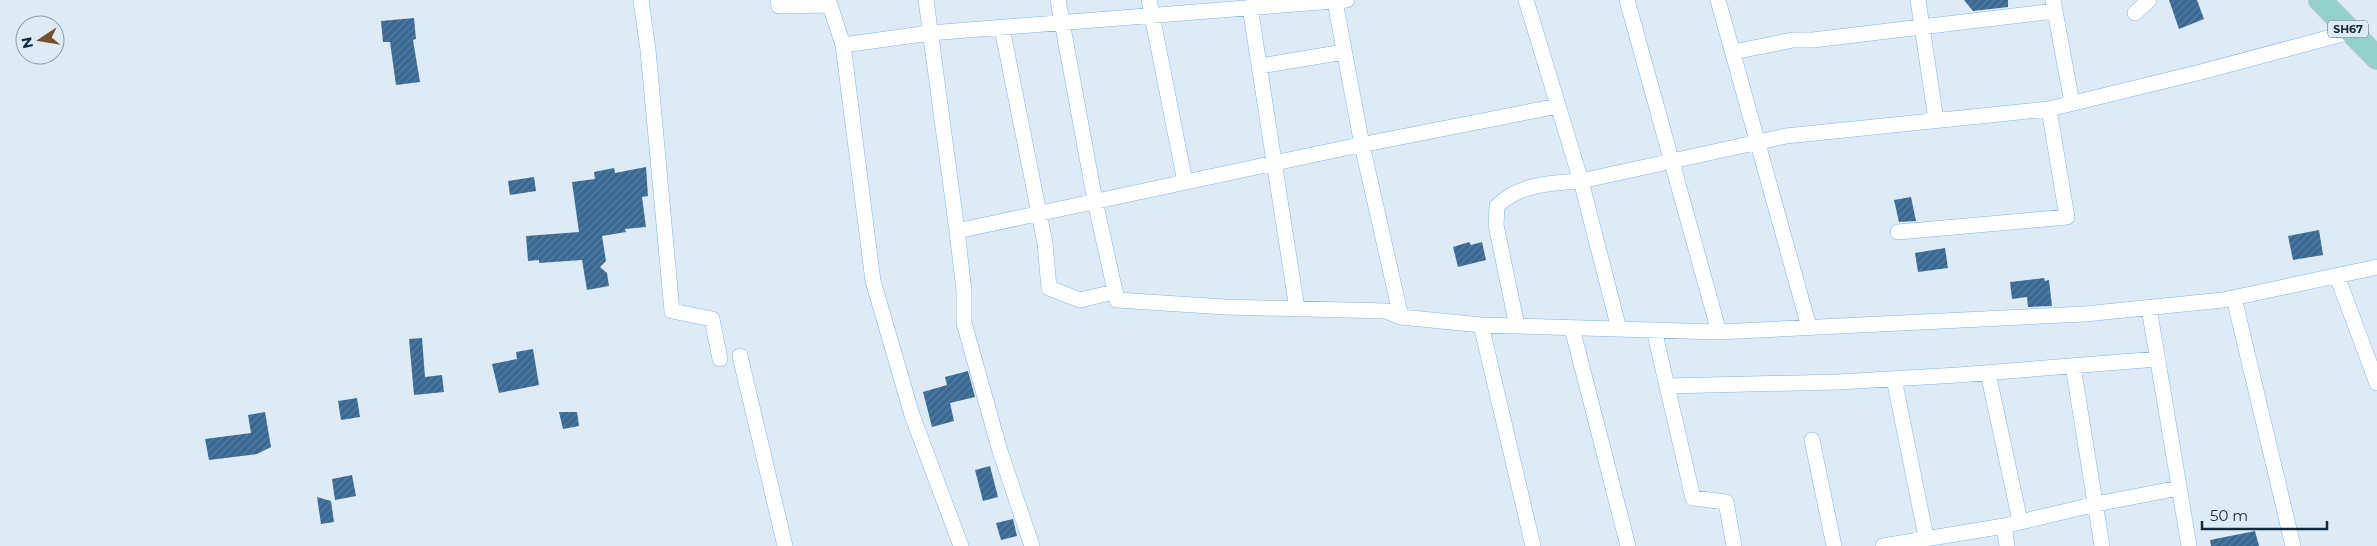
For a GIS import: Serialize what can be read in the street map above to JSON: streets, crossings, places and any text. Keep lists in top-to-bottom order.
{
  "streets": {
    "main road": ["SH67"]
  },
  "scale_bar": "50 m",
  "north": "left"
}
